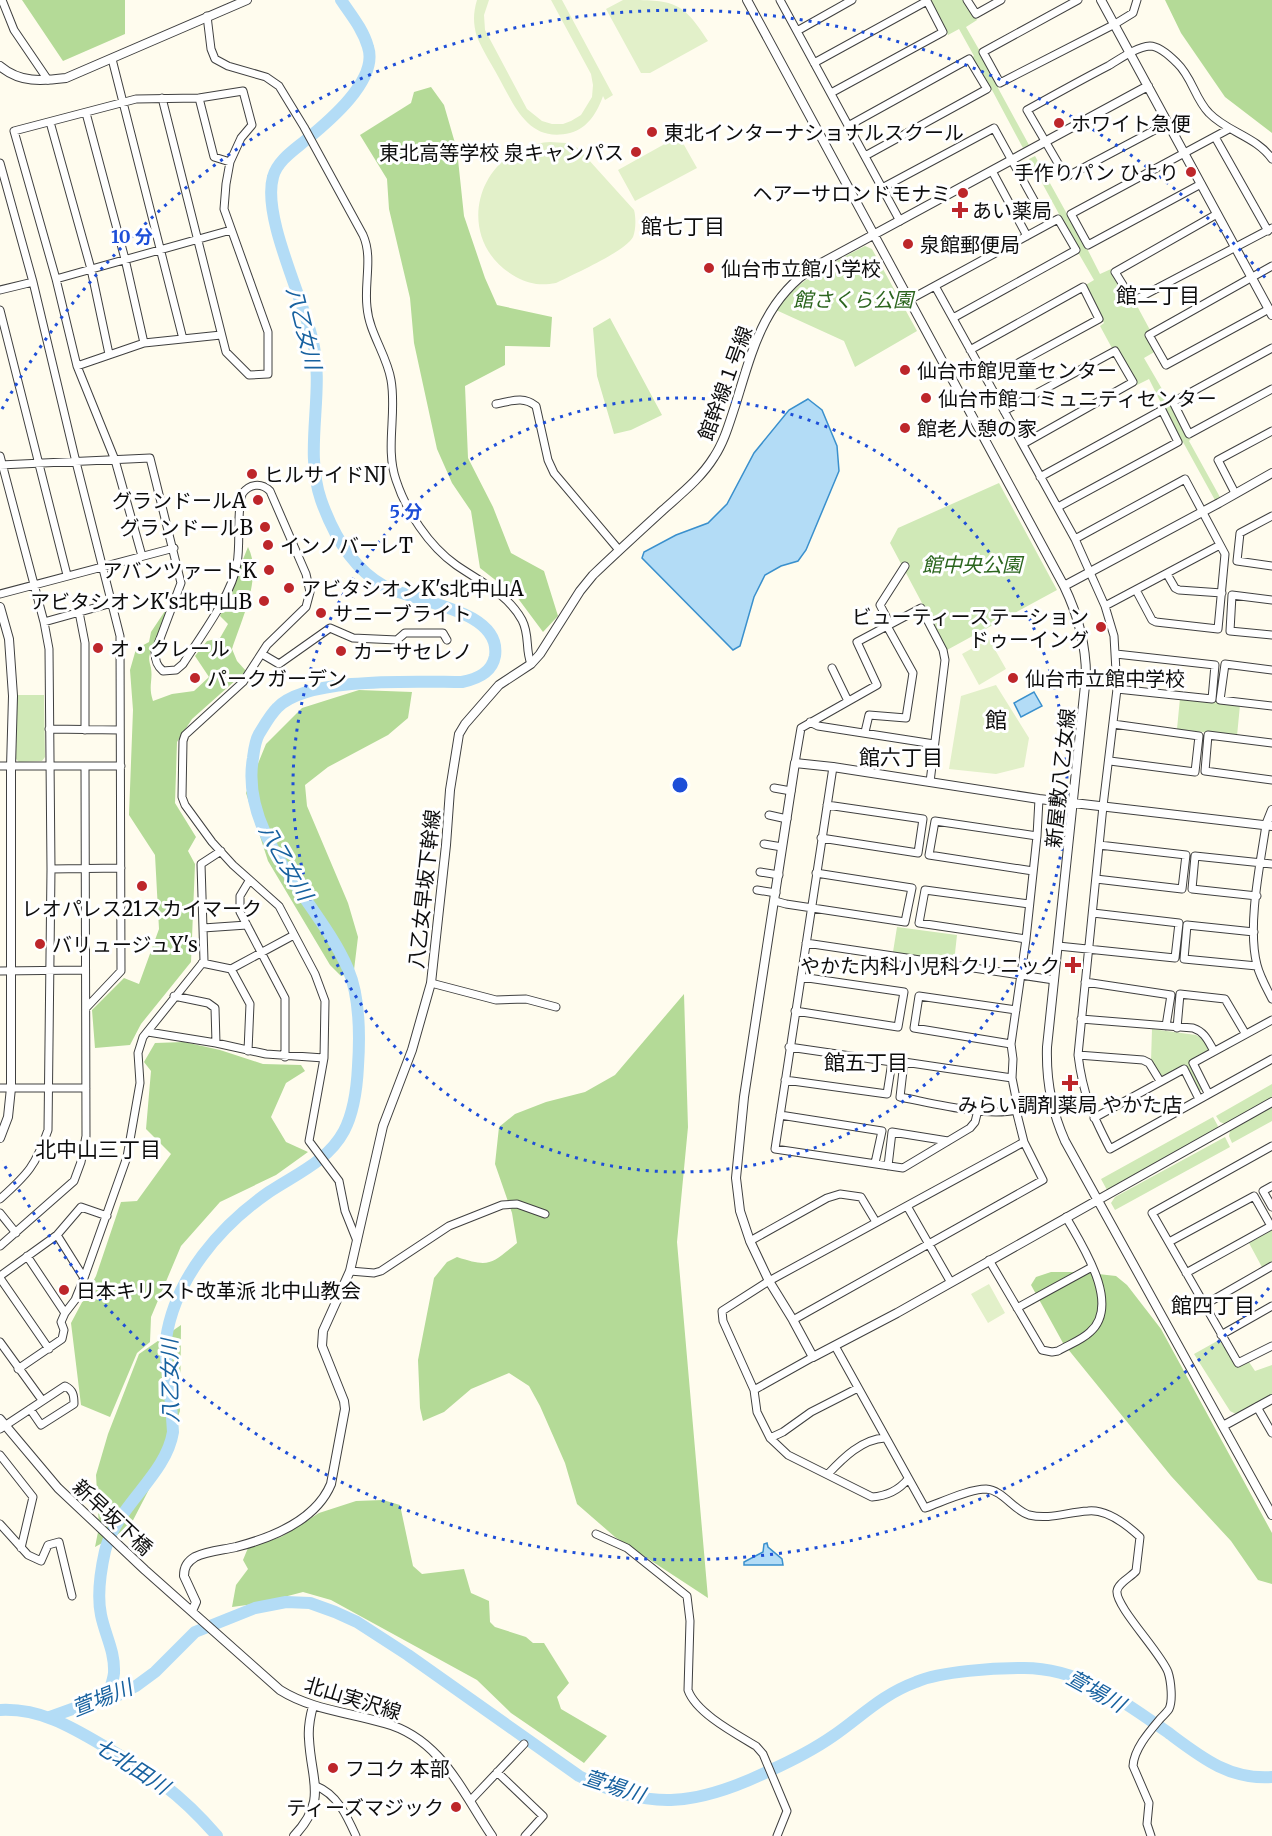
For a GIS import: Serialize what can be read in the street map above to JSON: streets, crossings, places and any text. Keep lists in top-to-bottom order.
{
  "streets": {
    "street": [
      "館幹線１号線",
      "新屋敷八乙女線",
      "八乙女早坂下幹線",
      "新早坂下橋",
      "北山実沢線"
    ]
  },
  "crossings": [
    ["館幹線１号線", "新屋敷八乙女線"],
    ["館幹線１号線", "八乙女早坂下幹線"],
    ["八乙女早坂下幹線", "新早坂下橋"],
    ["八乙女早坂下幹線", "北山実沢線"],
    ["新早坂下橋", "北山実沢線"]
  ],
  "districts": [
    "館七丁目",
    "館二丁目",
    "館",
    "館六丁目",
    "館五丁目",
    "北中山三丁目",
    "館四丁目"
  ],
  "water": ["八乙女川", "萱場川", "七北田川"],
  "parks": ["館さくら公園", "館中央公園"],
  "places": {
    "other": [
      "ホワイト急便",
      "東北インターナショナルスクール",
      "東北高等学校 泉キャンパス",
      "手作りパン ひより",
      "ヘアーサロンドモナミ",
      "泉館郵便局",
      "仙台市立館小学校",
      "仙台市館児童センター",
      "仙台市館コミュニティセンター",
      "館老人憩の家",
      "ヒルサイドNJ",
      "グランドールA",
      "グランドールB",
      "インノバーレT",
      "アバンツァートK",
      "アビタシオンK's北中山A",
      "アビタシオンK's北中山B",
      "サニーブライト",
      "ビューティーステーション ドゥーイング",
      "オ・クレール",
      "カーサセレノ",
      "パークガーデン",
      "仙台市立館中学校",
      "レオパレス21スカイマーク",
      "バリュージュY's",
      "日本キリスト改革派 北中山教会",
      "フコク 本部",
      "ティーズマジック"
    ],
    "health": ["あい薬局", "やかた内科小児科クリニック", "みらい調剤薬局 やかた店"]
  },
  "rings": ["10 分", "5 分"]
}
